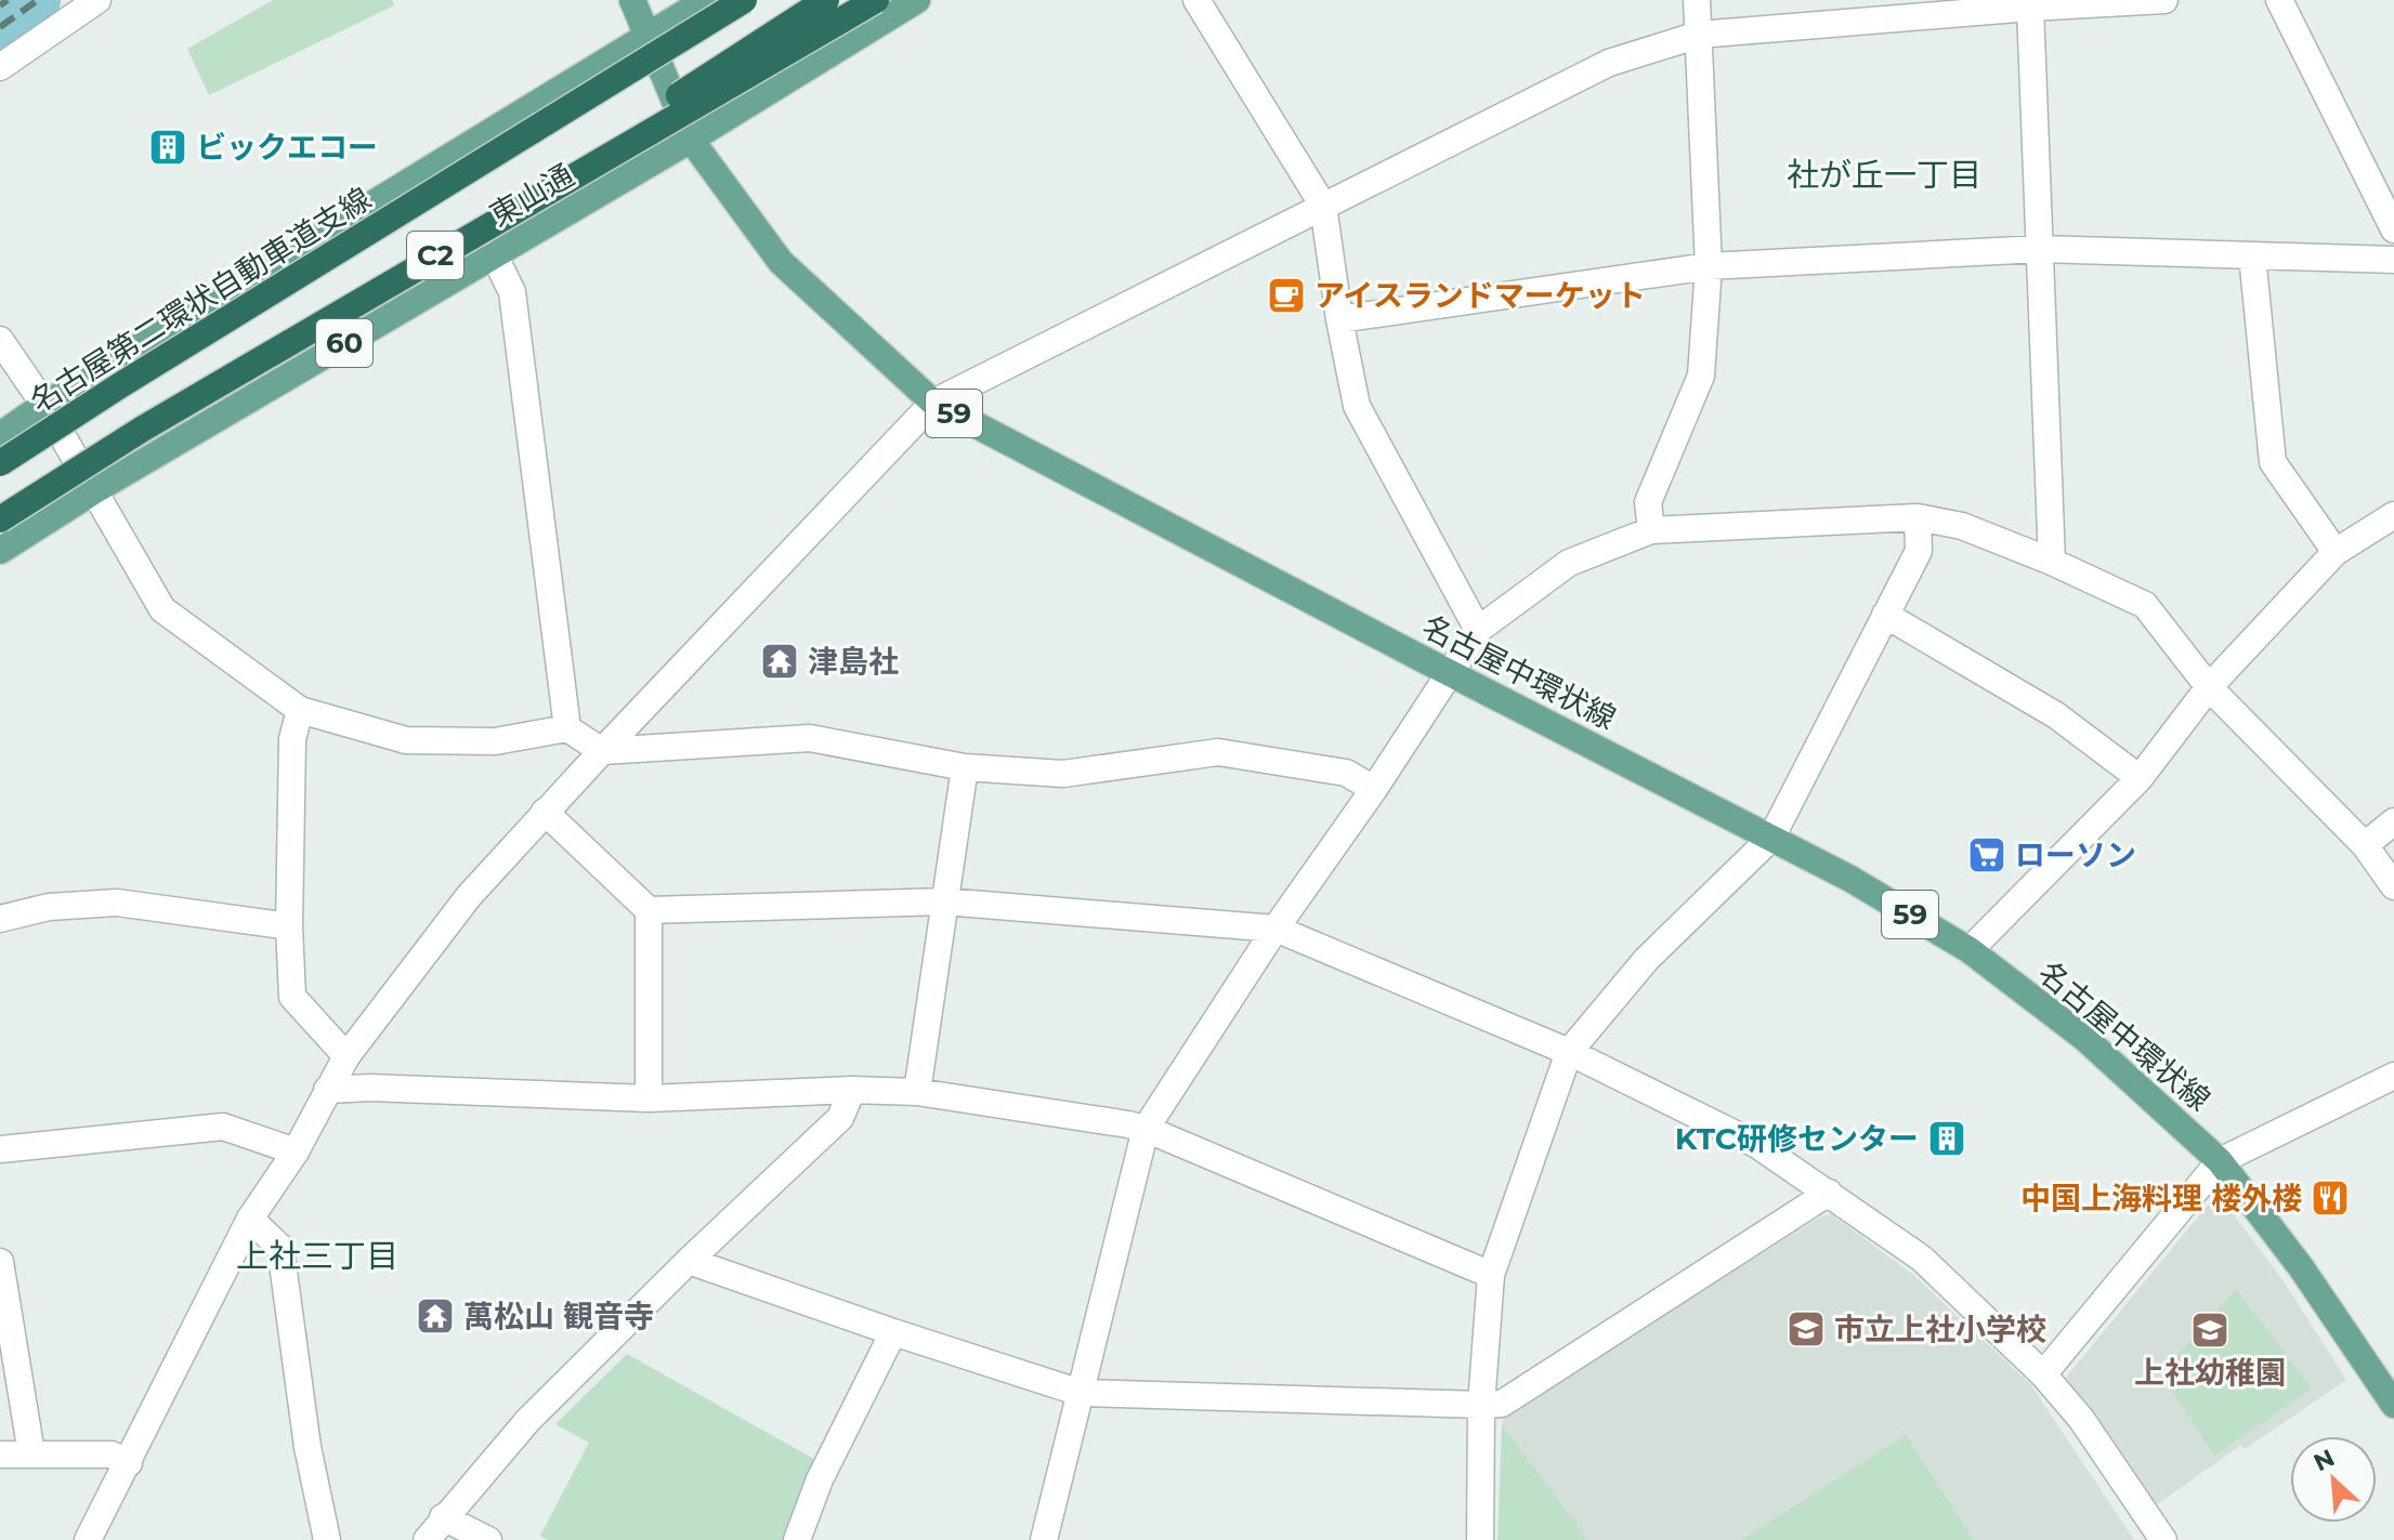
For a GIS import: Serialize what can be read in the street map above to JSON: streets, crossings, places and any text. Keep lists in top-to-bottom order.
{
  "streets": {
    "highway": ["C2", "名古屋第二環状自動車道支線"],
    "main road": [
      "東山通",
      "60",
      "59",
      "名古屋中環状線"
    ]
  },
  "crossings": [
    ["東山通", "名古屋中環状線"]
  ],
  "districts": ["社が丘一丁目", "上社三丁目"],
  "places": {
    "building": ["ビックエコー", "KTC研修センター"],
    "cafe": ["アイスランドマーケット"],
    "temple": ["津島社", "萬松山 観音寺"],
    "supermarket": ["ローソン"],
    "restaurant": ["中国上海料理 楼外楼"],
    "school or university": ["市立上社小学校", "上社幼稚園"]
  },
  "north": "top left"
}
